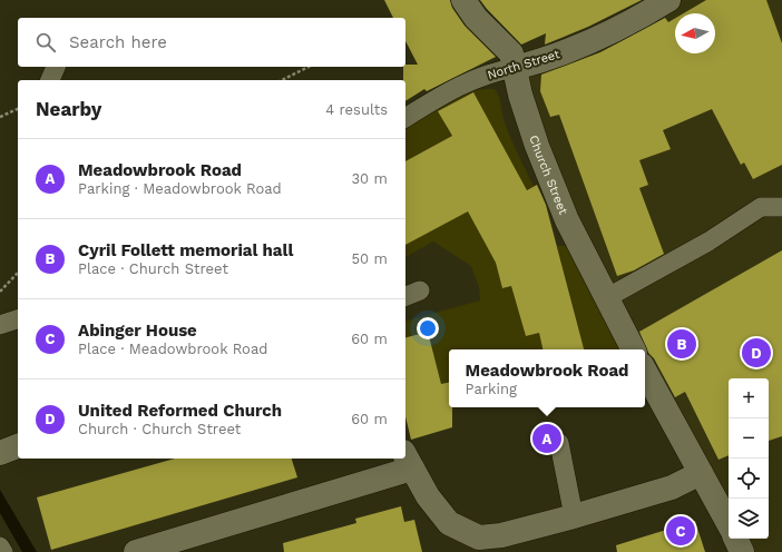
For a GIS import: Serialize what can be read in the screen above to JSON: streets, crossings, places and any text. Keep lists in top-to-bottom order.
{
  "streets": {
    "street": ["North Street", "Church Street"]
  },
  "crossings": [
    ["North Street", "Church Street"]
  ],
  "north": "left",
  "page": {
    "search": "Search here",
    "heading": ["Nearby", "4 results"],
    "list": [
      {
        "mark": "A",
        "name": "Meadowbrook Road",
        "note": "Parking · Meadowbrook Road",
        "value": "30 m"
      },
      {
        "mark": "B",
        "name": "Cyril Follett memorial hall",
        "note": "Place · Church Street",
        "value": "50 m"
      },
      {
        "mark": "C",
        "name": "Abinger House",
        "note": "Place · Meadowbrook Road",
        "value": "60 m"
      },
      {
        "mark": "D",
        "name": "United Reformed Church",
        "note": "Church · Church Street",
        "value": "60 m"
      }
    ],
    "pins": [
      "B",
      "D",
      "A",
      "C"
    ],
    "popup": ["Meadowbrook Road", "Parking"],
    "map_buttons": ["+", "−"]
  }
}
